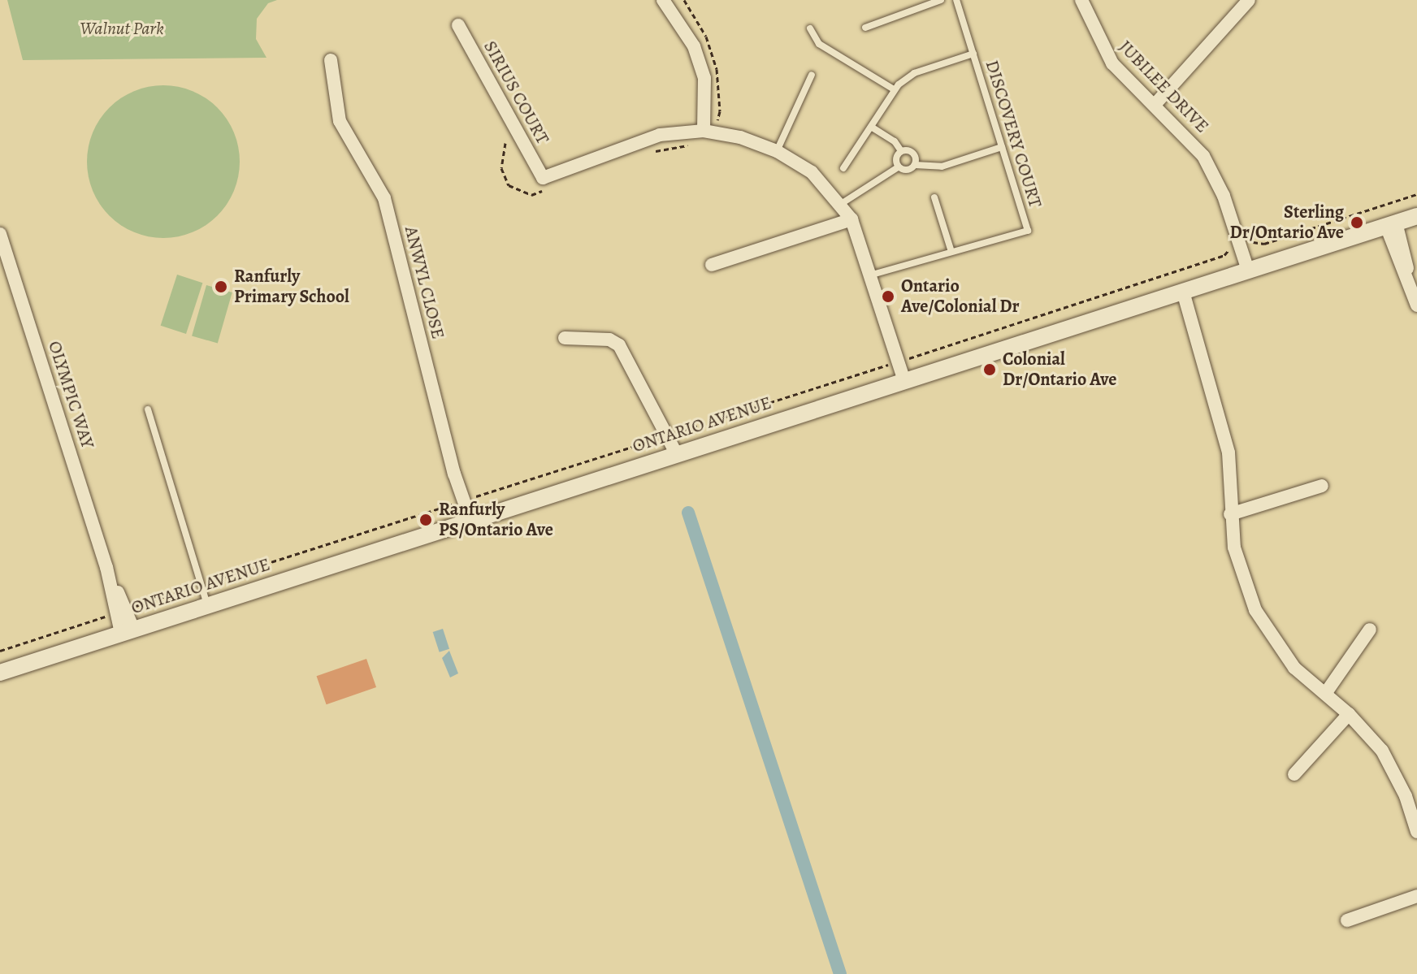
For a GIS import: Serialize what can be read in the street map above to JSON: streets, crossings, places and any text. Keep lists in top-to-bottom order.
{
  "streets": {
    "street": [
      "JUBILEE DRIVE",
      "SIRIUS COURT",
      "ANWYL CLOSE",
      "OLYMPIC WAY",
      "ONTARIO AVENUE"
    ],
    "lane": ["DISCOVERY COURT"]
  },
  "crossings": [
    ["JUBILEE DRIVE", "ONTARIO AVENUE"],
    ["ANWYL CLOSE", "ONTARIO AVENUE"],
    ["OLYMPIC WAY", "ONTARIO AVENUE"]
  ],
  "parks": ["Walnut Park"],
  "places": [
    "Sterling Dr/Ontario Ave",
    "Ranfurly Primary School",
    "Ontario Ave/Colonial Dr",
    "Colonial Dr/Ontario Ave",
    "Ranfurly PS/Ontario Ave"
  ]
}
